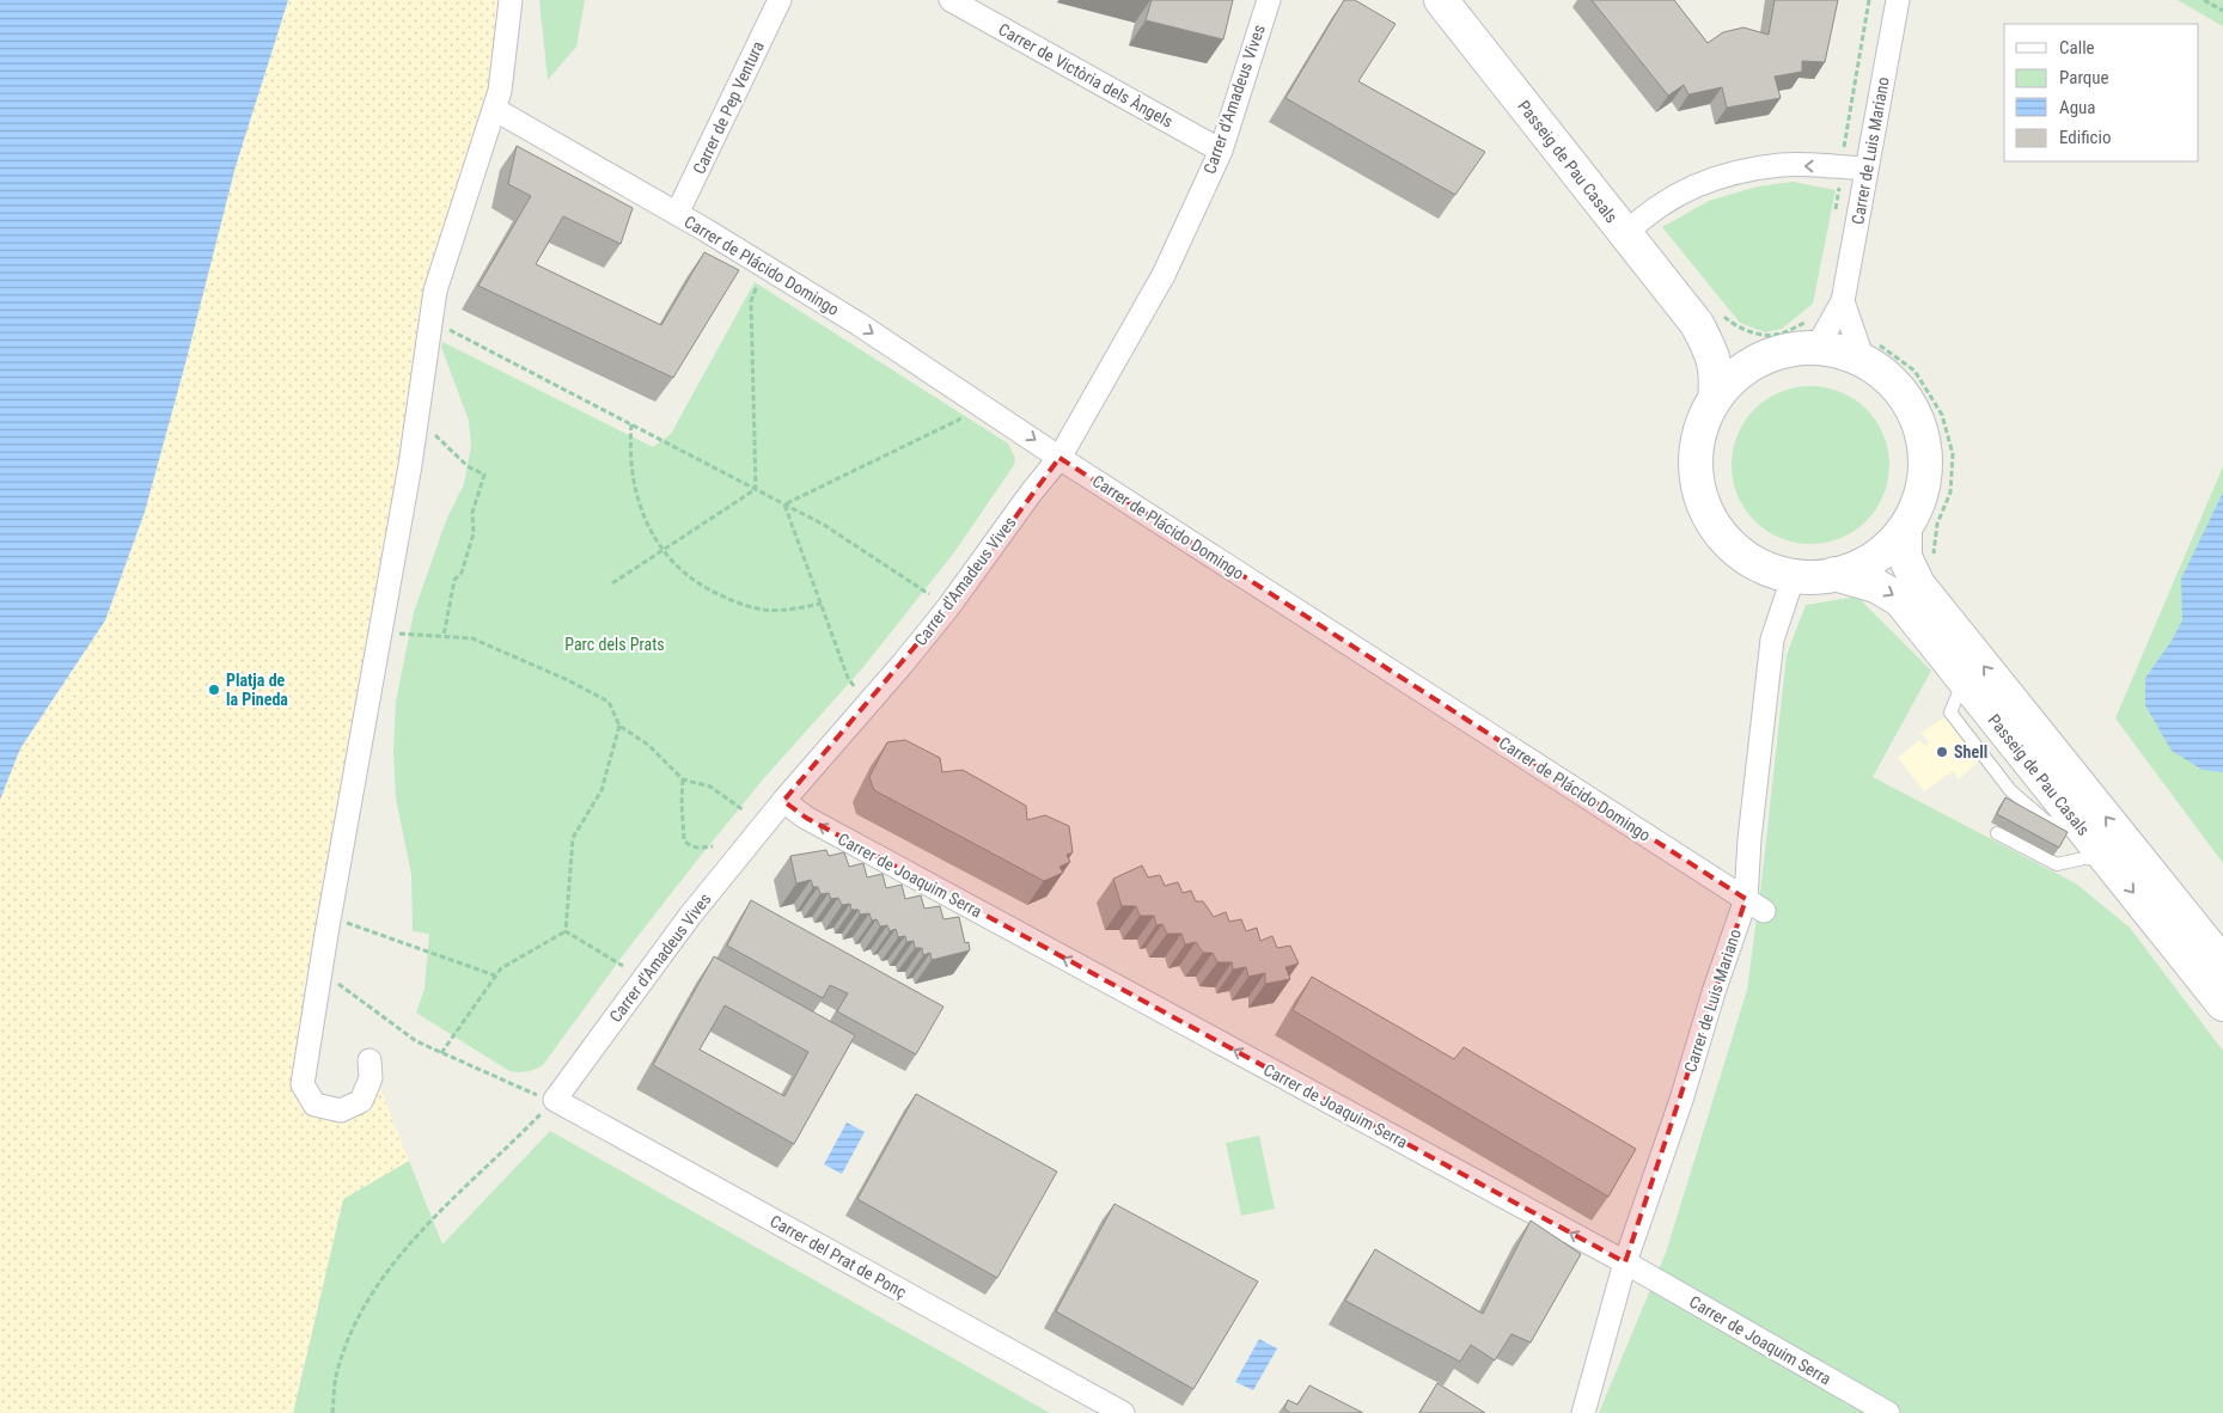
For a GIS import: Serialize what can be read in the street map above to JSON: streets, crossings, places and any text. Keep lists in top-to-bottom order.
{
  "streets": {
    "street": [
      "Carrer de Victòria dels Àngels",
      "Carrer d'Amadeus Vives",
      "Carrer de Pep Ventura",
      "Carrer de Luis Mariano",
      "Passeig de Pau Casals",
      "Carrer de Plácido Domingo",
      "Carrer de Joaquim Serra",
      "Carrer del Prat de Ponç"
    ]
  },
  "crossings": [
    ["Carrer de Victòria dels Àngels", "Carrer d'Amadeus Vives"],
    ["Carrer d'Amadeus Vives", "Carrer de Plácido Domingo"],
    ["Carrer d'Amadeus Vives", "Carrer de Joaquim Serra"],
    ["Carrer d'Amadeus Vives", "Carrer del Prat de Ponç"],
    ["Carrer de Pep Ventura", "Carrer de Plácido Domingo"],
    ["Carrer de Luis Mariano", "Carrer de Plácido Domingo"],
    ["Carrer de Luis Mariano", "Carrer de Joaquim Serra"]
  ],
  "one_way": ["Carrer de Joaquim Serra"],
  "parks": ["Parc dels Prats"],
  "places": ["Platja de la Pineda", "Shell"],
  "legend": [
    "Calle",
    "Parque",
    "Agua",
    "Edificio"
  ]
}
